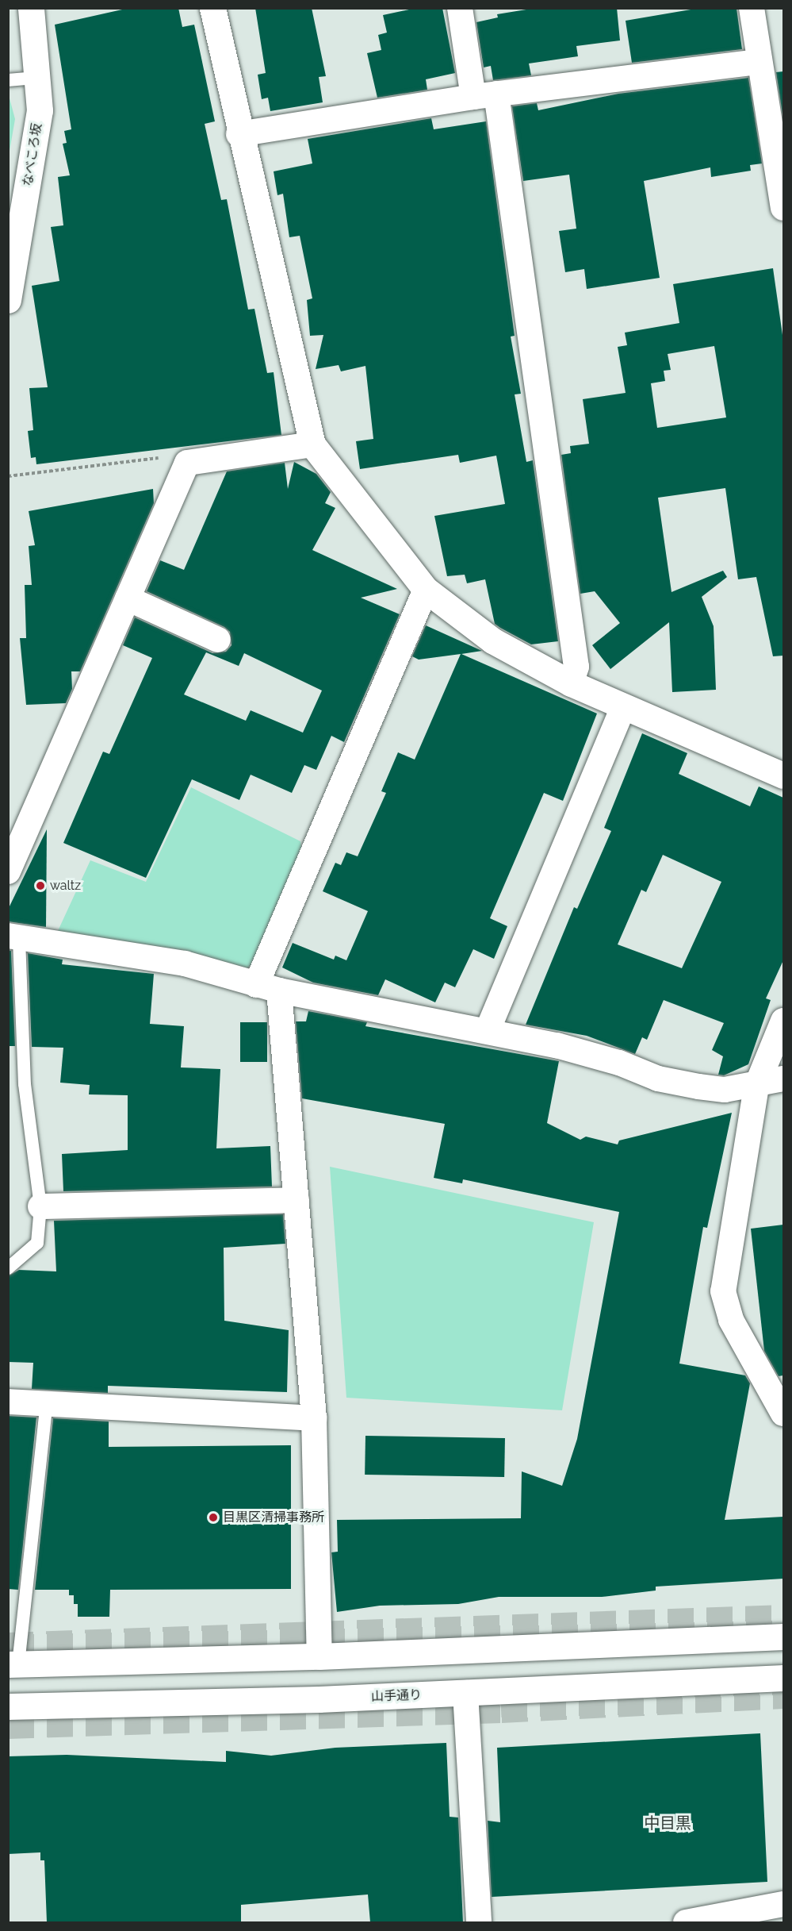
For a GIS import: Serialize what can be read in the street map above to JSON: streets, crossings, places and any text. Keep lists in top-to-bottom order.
{
  "streets": {
    "main road": ["なべころ坂", "山手通り"]
  },
  "districts": ["中目黒"],
  "places": ["waltz", "目黒区清掃事務所"]
}
